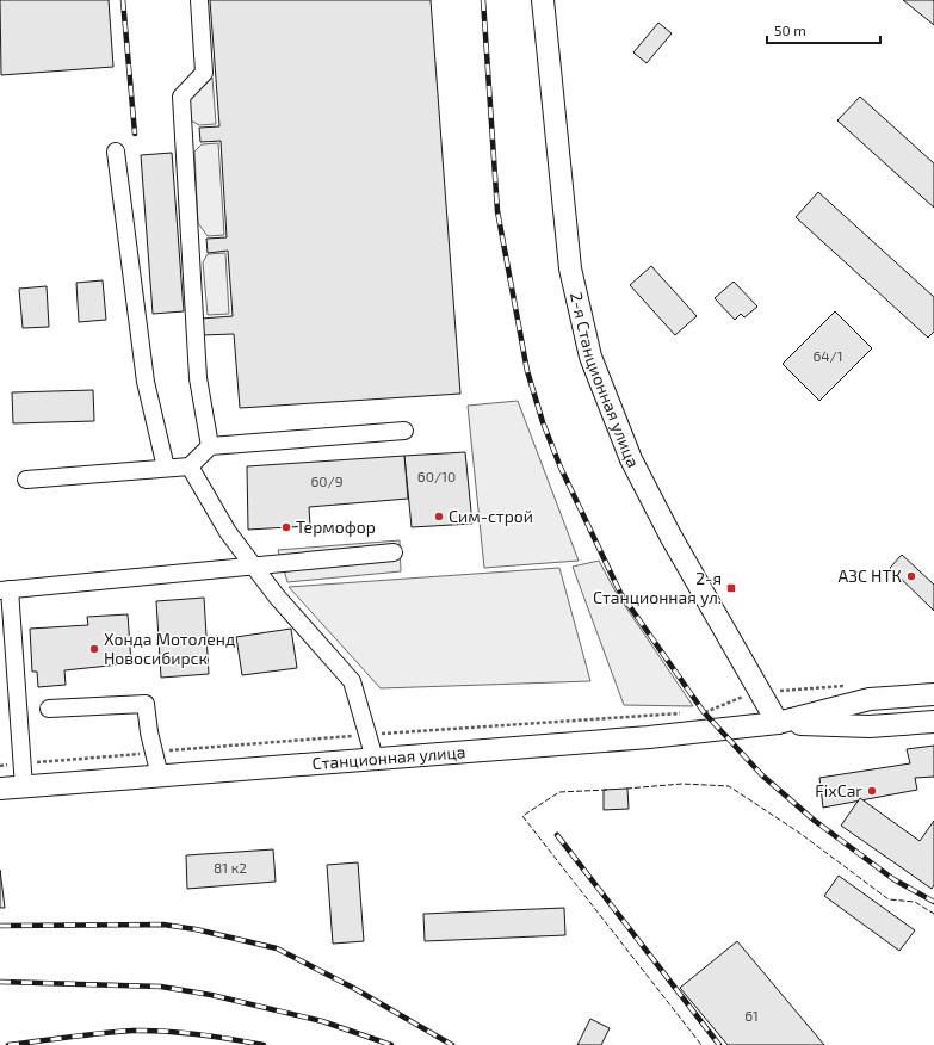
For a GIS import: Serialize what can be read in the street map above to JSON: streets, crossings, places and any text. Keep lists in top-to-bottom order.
{
  "streets": {
    "main road": ["2-я Станционная улица", "Станционная улица"]
  },
  "crossings": [
    ["2-я Станционная улица", "Станционная улица"]
  ],
  "places": {
    "other": [
      "Сим-строй",
      "Термофор",
      "АЗС НТК",
      "Хонда Мотоленд Новосибирск",
      "FixCar"
    ],
    "transit": ["2-я Станционная ул."]
  },
  "house_numbers": [
    "64/1",
    "60/10",
    "60/9",
    "81 к2",
    "61"
  ],
  "scale_bar": "50 m"
}
